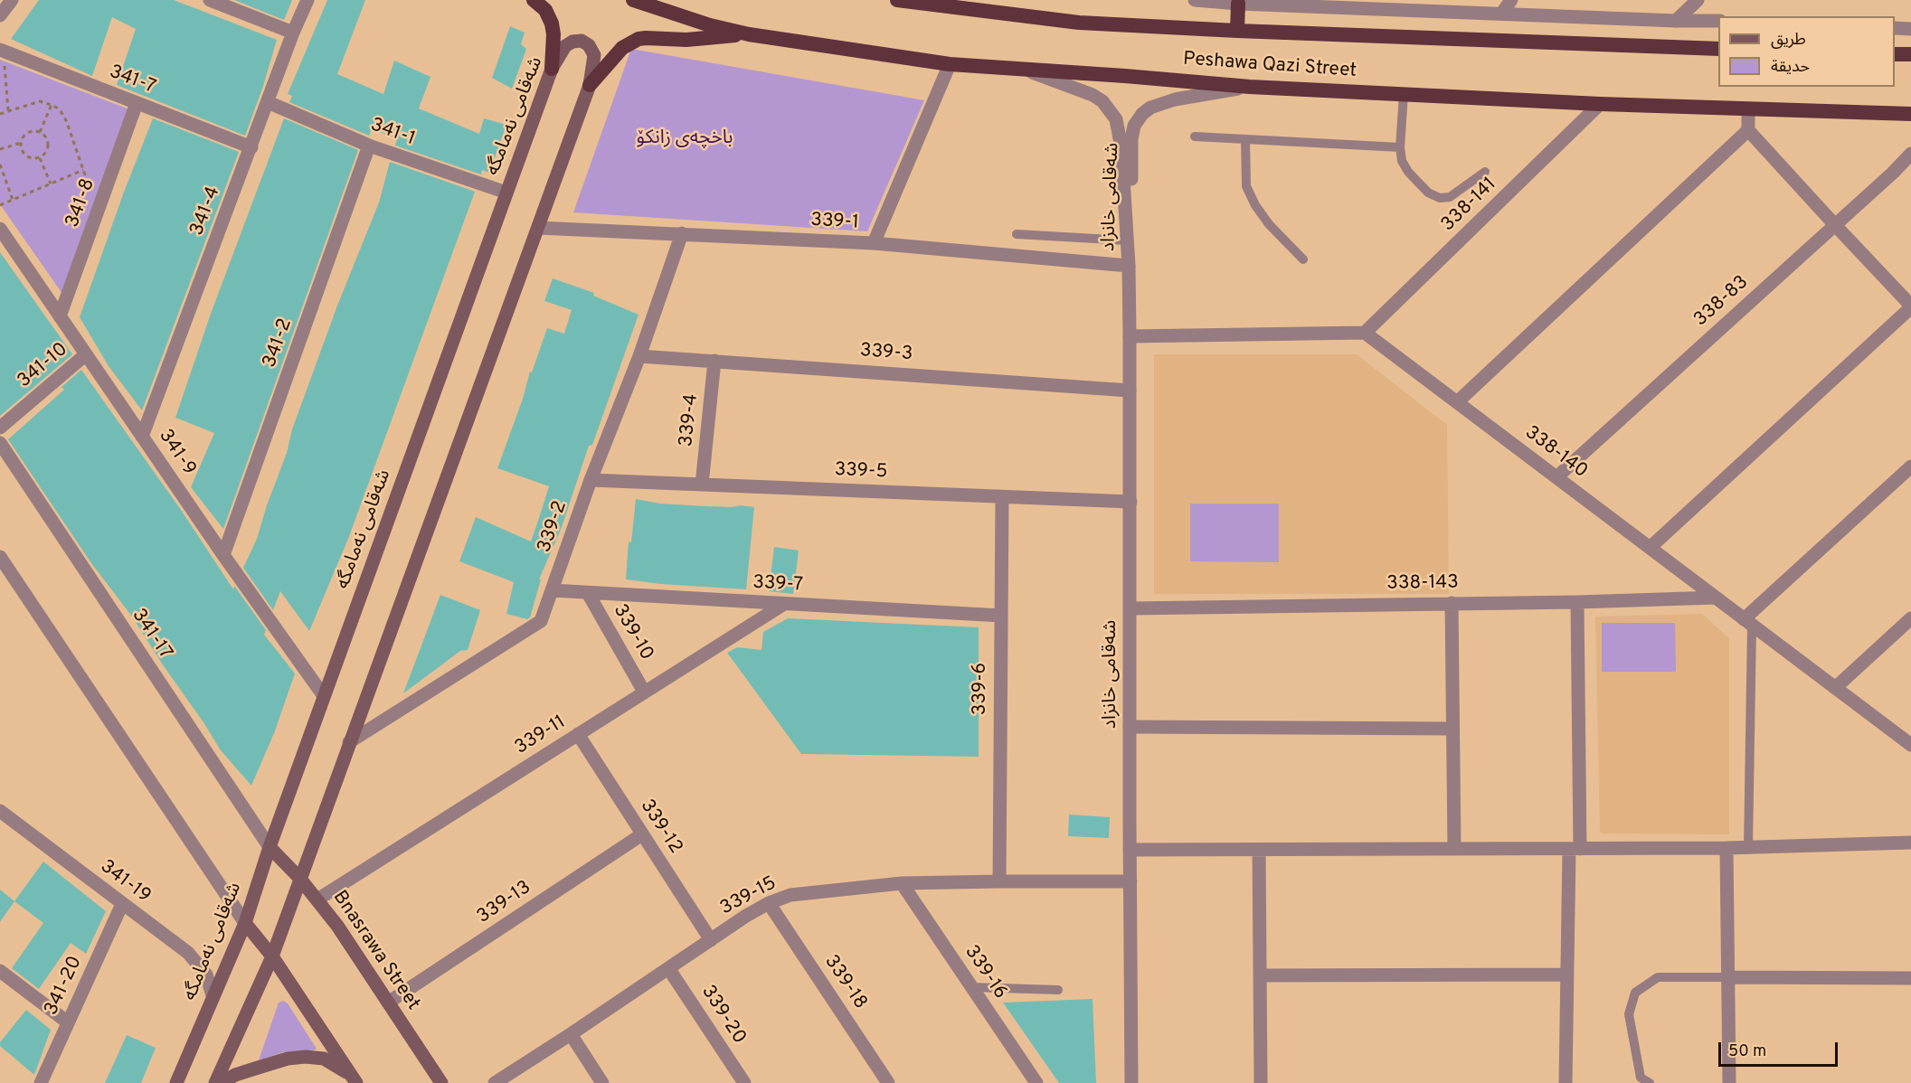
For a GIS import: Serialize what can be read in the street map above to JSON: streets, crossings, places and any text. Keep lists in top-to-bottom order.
{
  "streets": {
    "highway": ["Peshawa Qazi Street"],
    "main road": ["شەقامی نەمامگە", "Bnasrawa Street"],
    "street": [
      "341-7",
      "341-1",
      "شەقامی خانزاد",
      "341-8",
      "338-141",
      "341-4",
      "339-1",
      "338-83",
      "341-2",
      "339-3",
      "341-10",
      "339-4",
      "341-9",
      "338-140",
      "339-5",
      "339-2",
      "338-143",
      "339-7",
      "339-10",
      "341-17",
      "339-6",
      "339-11",
      "339-12",
      "341-19",
      "339-15",
      "339-13",
      "339-16",
      "339-18",
      "341-20",
      "339-20"
    ]
  },
  "crossings": [
    ["Peshawa Qazi Street", "شەقامی خانزاد"],
    ["Peshawa Qazi Street", "338-141"],
    ["341-7", "341-8"],
    ["341-7", "341-4"],
    ["شەقامی نەمامگە", "341-1"],
    ["شەقامی نەمامگە", "339-1"],
    ["شەقامی نەمامگە", "341-9"],
    ["شەقامی نەمامگە", "339-2"],
    ["شەقامی نەمامگە", "341-17"],
    ["شەقامی نەمامگە", "341-19"],
    ["شەقامی نەمامگە", "Bnasrawa Street"],
    ["341-1", "341-4"],
    ["341-1", "341-2"],
    ["شەقامی خانزاد", "339-1"],
    ["شەقامی خانزاد", "339-3"],
    ["شەقامی خانزاد", "339-5"],
    ["شەقامی خانزاد", "338-143"],
    ["شەقامی خانزاد", "339-15"],
    ["341-8", "341-9"],
    ["338-141", "338-140"],
    ["341-4", "341-9"],
    ["339-1", "339-2"],
    ["338-83", "338-140"],
    ["341-2", "341-9"],
    ["339-3", "339-4"],
    ["339-3", "339-2"],
    ["341-10", "341-9"],
    ["339-4", "339-5"],
    ["338-140", "338-143"],
    ["339-5", "339-2"],
    ["339-5", "339-6"],
    ["339-2", "339-7"],
    ["339-7", "339-10"],
    ["339-7", "339-6"],
    ["339-7", "339-11"],
    ["339-10", "339-11"],
    ["341-17", "Bnasrawa Street"],
    ["339-6", "339-15"],
    ["339-11", "339-12"],
    ["339-11", "Bnasrawa Street"],
    ["339-12", "339-15"],
    ["339-12", "339-13"],
    ["341-19", "341-20"],
    ["339-15", "339-16"],
    ["339-15", "339-18"],
    ["339-15", "339-20"],
    ["339-13", "Bnasrawa Street"]
  ],
  "parks": ["باخچەی زانکۆ"],
  "legend": ["طريق", "حديقة"],
  "scale_bar": "50 m"
}
